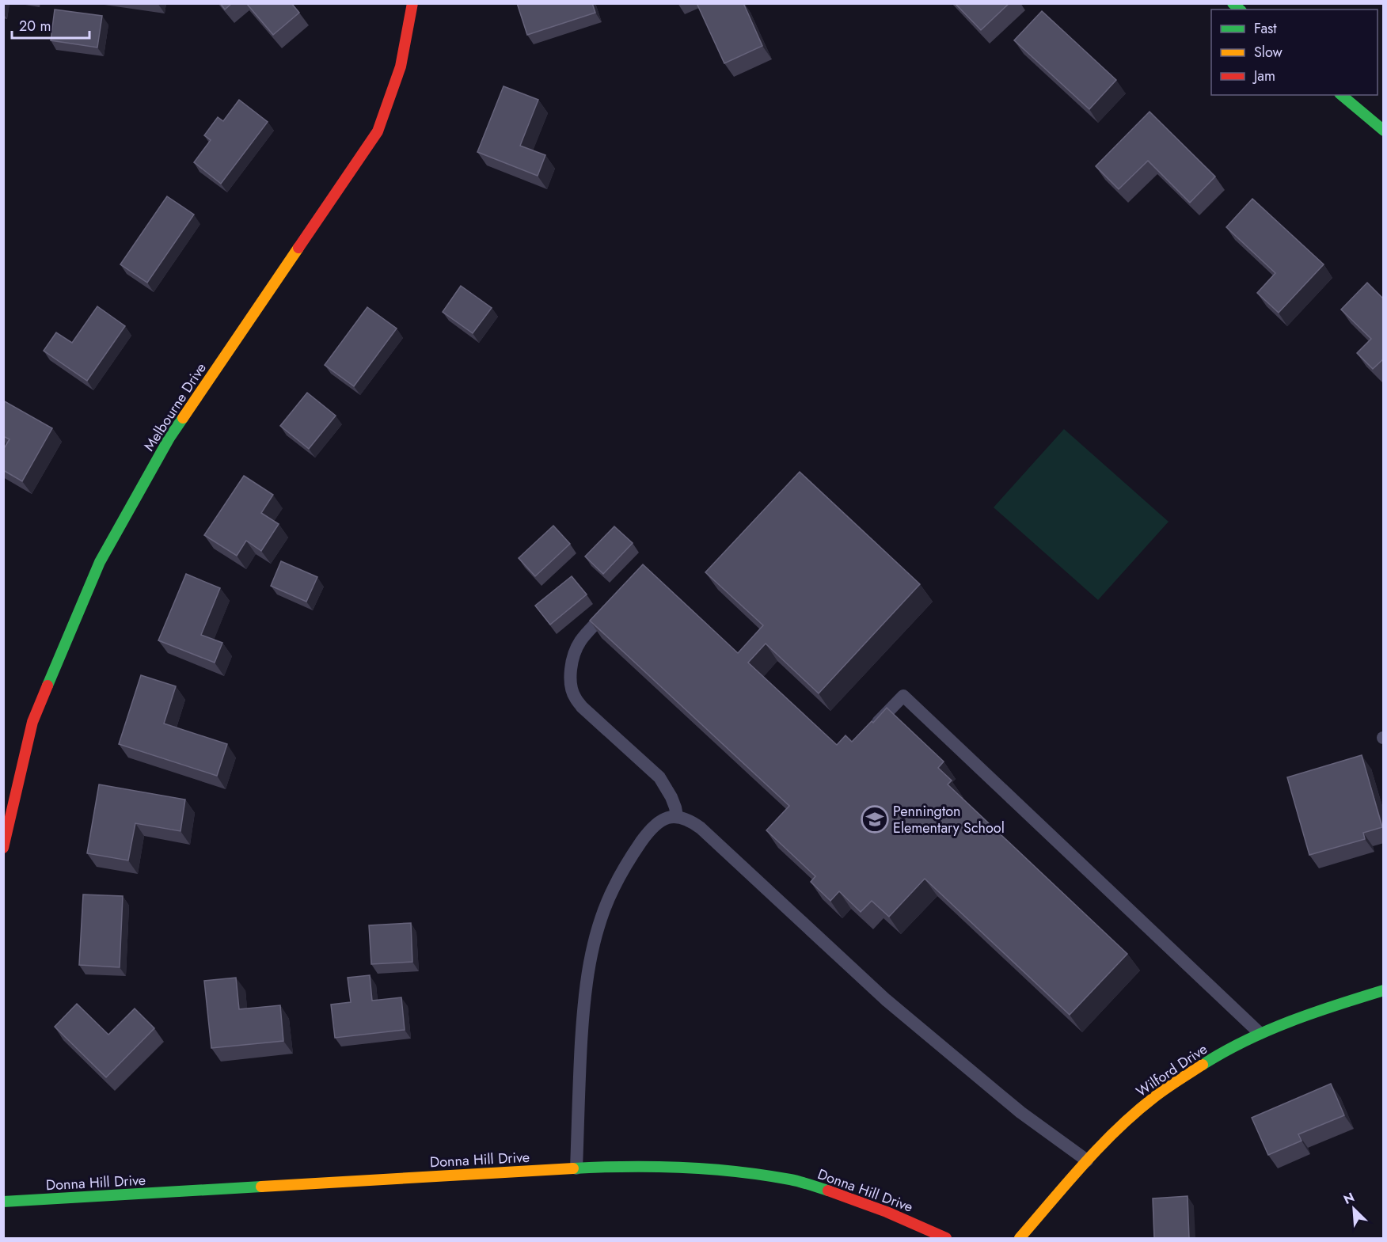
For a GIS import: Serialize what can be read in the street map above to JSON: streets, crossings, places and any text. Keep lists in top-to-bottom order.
{
  "streets": {
    "street": ["Melbourne Drive", "Wilford Drive", "Donna Hill Drive"]
  },
  "places": {
    "school or university": ["Pennington Elementary School"]
  },
  "legend": ["Fast", "Slow", "Jam"],
  "scale_bar": "20 m",
  "north": "top left"
}
